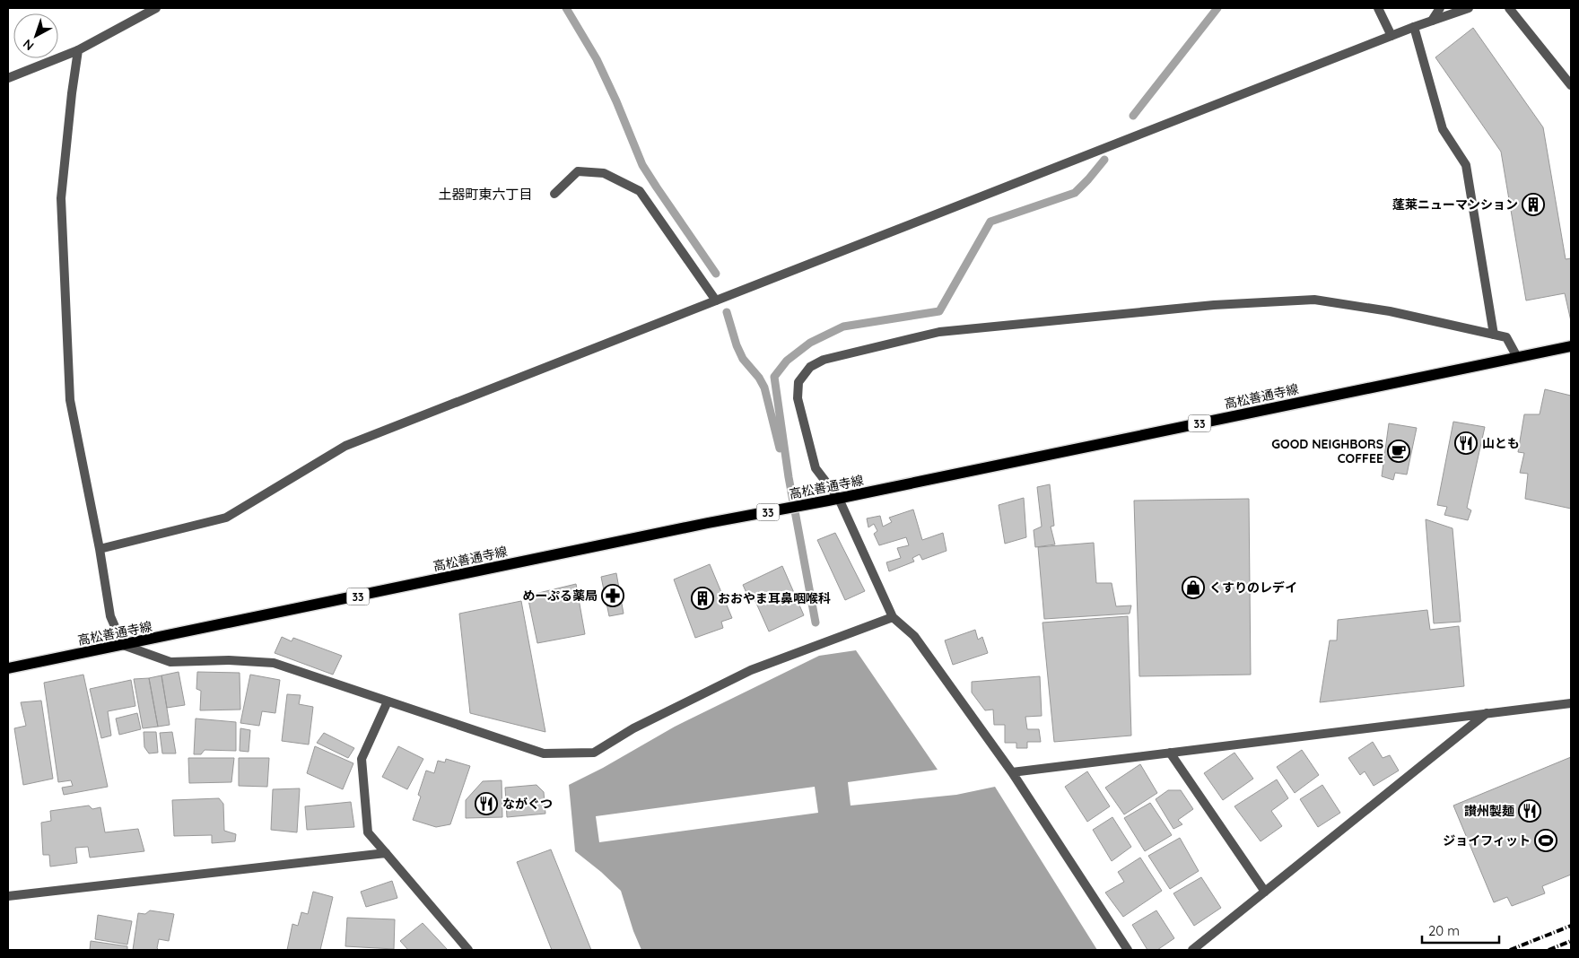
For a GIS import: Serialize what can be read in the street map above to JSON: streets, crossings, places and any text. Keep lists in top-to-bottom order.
{
  "streets": {
    "main road": ["高松善通寺線", "33"]
  },
  "districts": ["土器町東六丁目"],
  "places": {
    "building": ["蓬莱ニューマンション", "おおやま耳鼻咽喉科"],
    "restaurant": ["山とも", "ながぐつ", "讃州製麺"],
    "cafe": ["GOOD NEIGHBORS COFFEE"],
    "shop": ["くすりのレデイ"],
    "pharmacy": ["めーぷる薬局"],
    "sports": ["ジョイフィット"]
  },
  "scale_bar": "20 m",
  "north": "bottom left"
}
